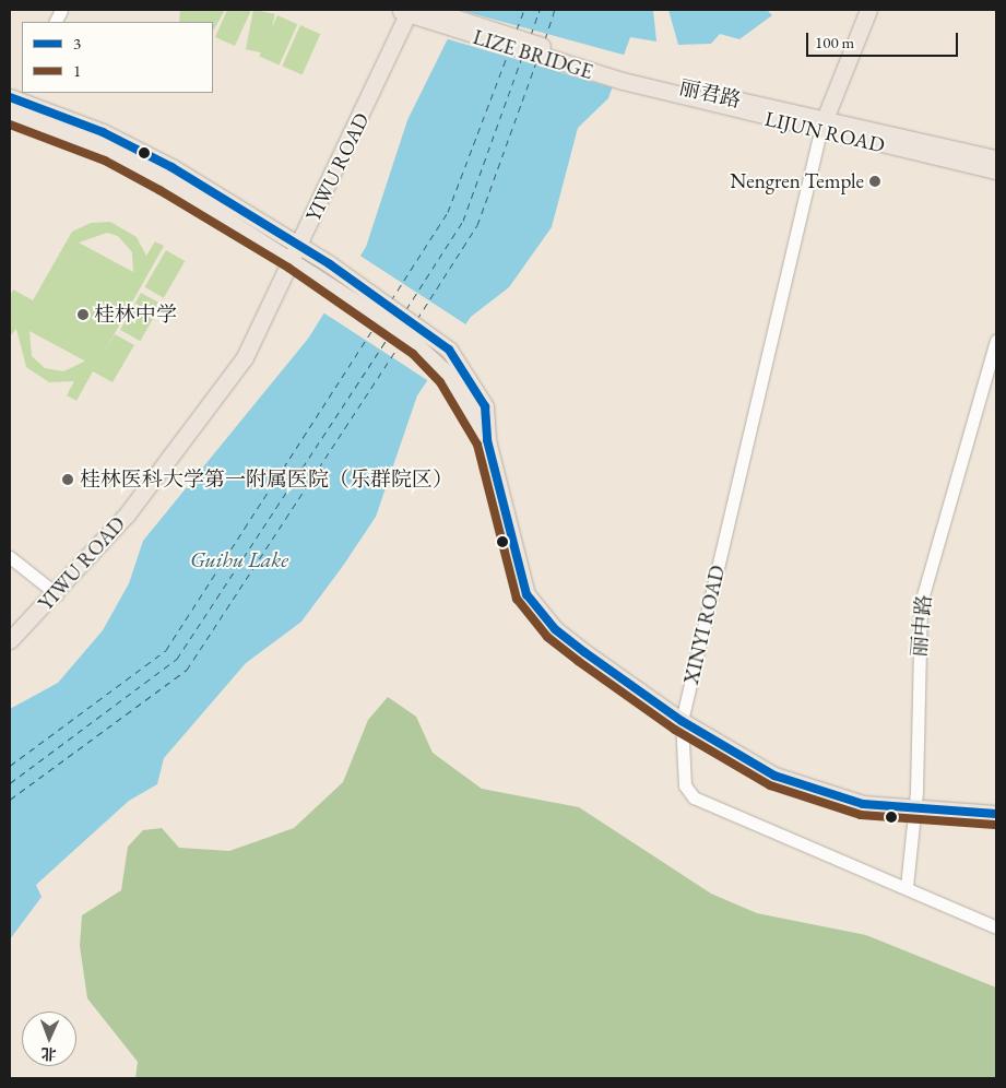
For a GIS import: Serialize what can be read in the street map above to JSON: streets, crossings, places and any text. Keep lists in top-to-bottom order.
{
  "streets": {
    "main road": ["LIZE BRIDGE", "LIJUN ROAD", "YIWU ROAD"],
    "street": ["XINYI ROAD", "丽中路"]
  },
  "crossings": [
    ["LIZE BRIDGE", "LIJUN ROAD"],
    ["LIJUN ROAD", "XINYI ROAD"],
    ["XINYI ROAD", "丽中路"]
  ],
  "water": ["Guihu Lake"],
  "places": ["Nengren Temple", "桂林中学", "桂林医科大学第一附属医院（乐群院区）"],
  "lines": ["transit line 3", "transit line 1"],
  "legend": ["3", "1"],
  "scale_bar": "100 m",
  "north": "bottom"
}
